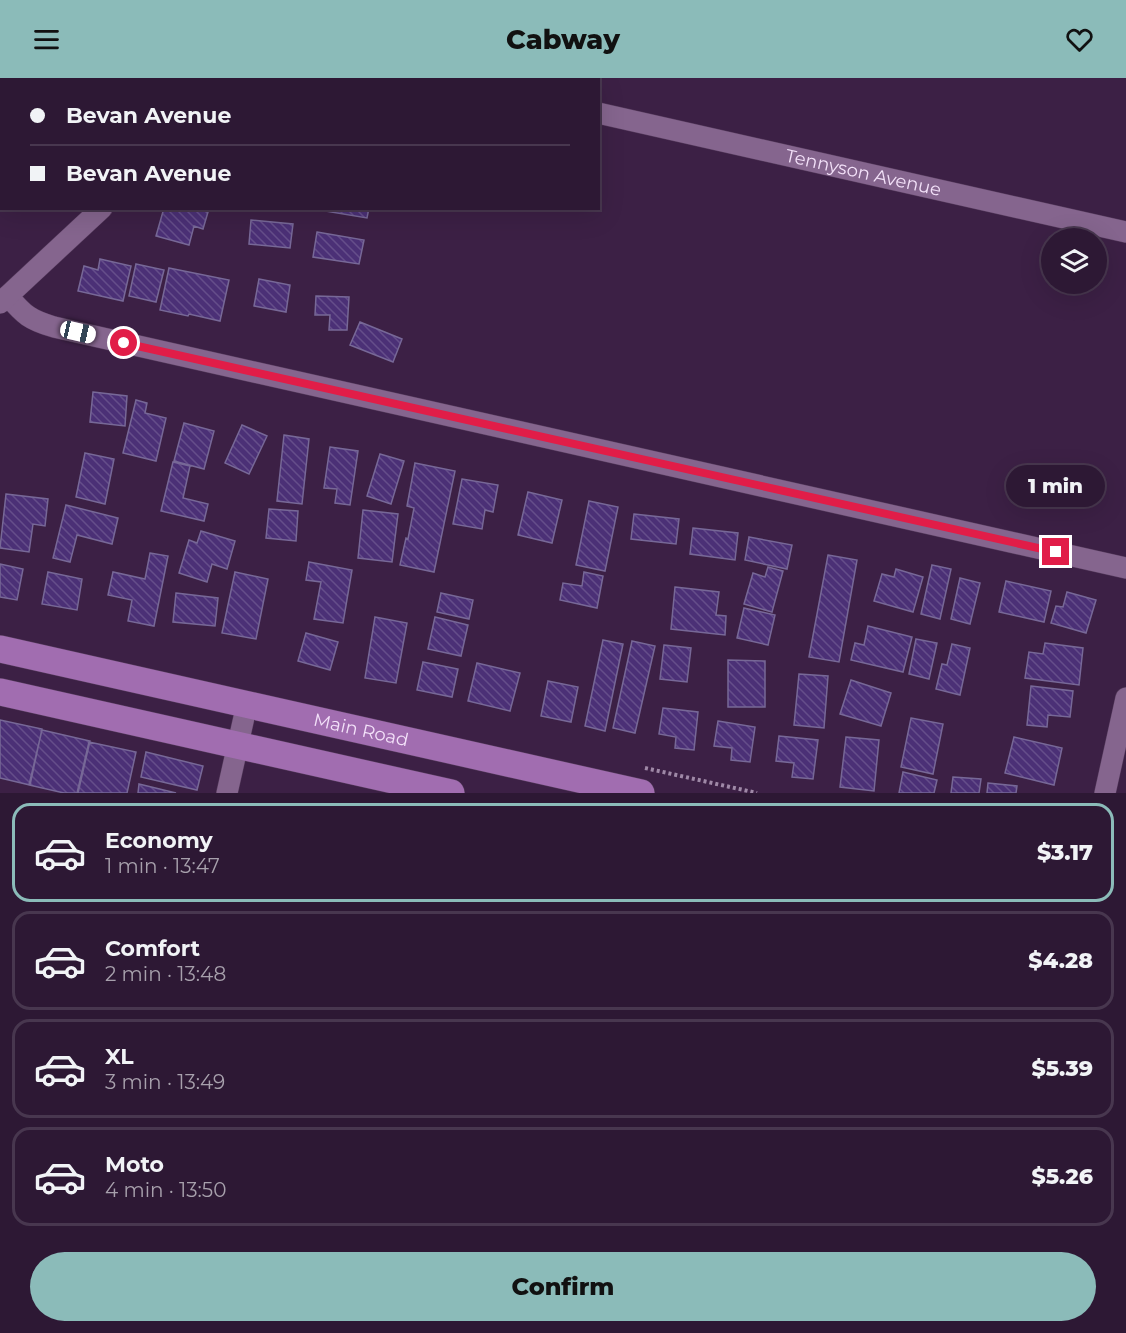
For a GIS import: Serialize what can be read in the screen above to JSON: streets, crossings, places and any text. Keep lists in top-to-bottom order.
{
  "streets": {
    "main road": ["Main Road"],
    "street": ["Tennyson Avenue"]
  },
  "page": {
    "header": "Cabway",
    "banner": ["Bevan Avenue", "Bevan Avenue"],
    "bubble": "1 min",
    "list": [
      {
        "name": "Economy",
        "note": "1 min · 13:47",
        "value": "$3.17"
      },
      {
        "name": "Comfort",
        "note": "2 min · 13:48",
        "value": "$4.28"
      },
      {
        "name": "XL",
        "note": "3 min · 13:49",
        "value": "$5.39"
      },
      {
        "name": "Moto",
        "note": "4 min · 13:50",
        "value": "$5.26"
      }
    ],
    "buttons": "Confirm"
  }
}
